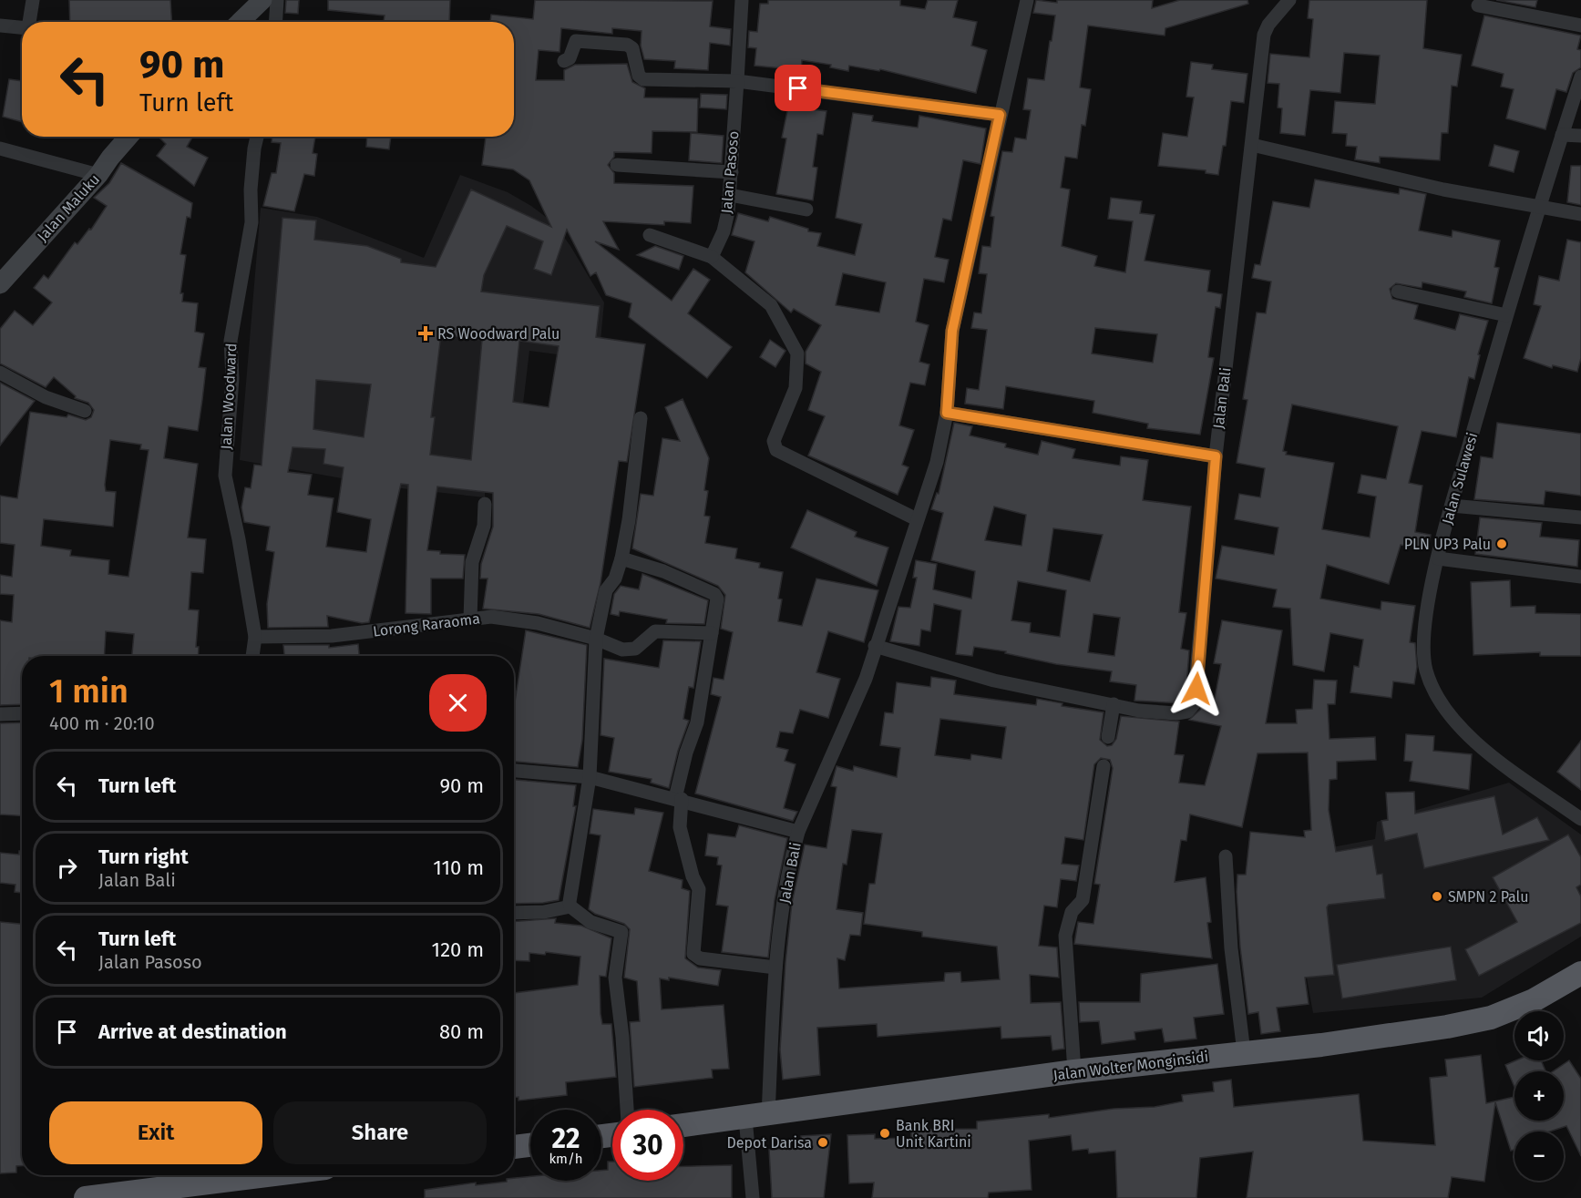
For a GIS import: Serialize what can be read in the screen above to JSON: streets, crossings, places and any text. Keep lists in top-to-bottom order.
{
  "streets": {
    "highway": ["Jalan Wolter Monginsidi"],
    "main road": ["Jalan Maluku"],
    "street": [
      "Jalan Pasoso",
      "Jalan Woodward",
      "Jalan Bali",
      "Jalan Sulawesi",
      "Lorong Raraoma"
    ]
  },
  "crossings": [
    ["Jalan Woodward", "Lorong Raraoma"],
    ["Jalan Bali", "Jalan Wolter Monginsidi"]
  ],
  "places": {
    "health": ["RS Woodward Palu"],
    "other": [
      "PLN UP3 Palu",
      "SMPN 2 Palu",
      "Bank BRI Unit Kartini",
      "Depot Darisa"
    ]
  },
  "page": {
    "turn": ["90 m", "Turn left"],
    "heading": ["1 min", "400 m · 20:10"],
    "list": [
      {
        "name": "Turn left",
        "value": "90 m"
      },
      {
        "name": "Turn right",
        "note": "Jalan Bali",
        "value": "110 m"
      },
      {
        "name": "Turn left",
        "note": "Jalan Pasoso",
        "value": "120 m"
      },
      {
        "name": "Arrive at destination",
        "value": "80 m"
      }
    ],
    "map_buttons": ["+", "−"],
    "buttons": ["Exit", "Share"],
    "speed": "22 km/h",
    "limit": "30"
  }
}
